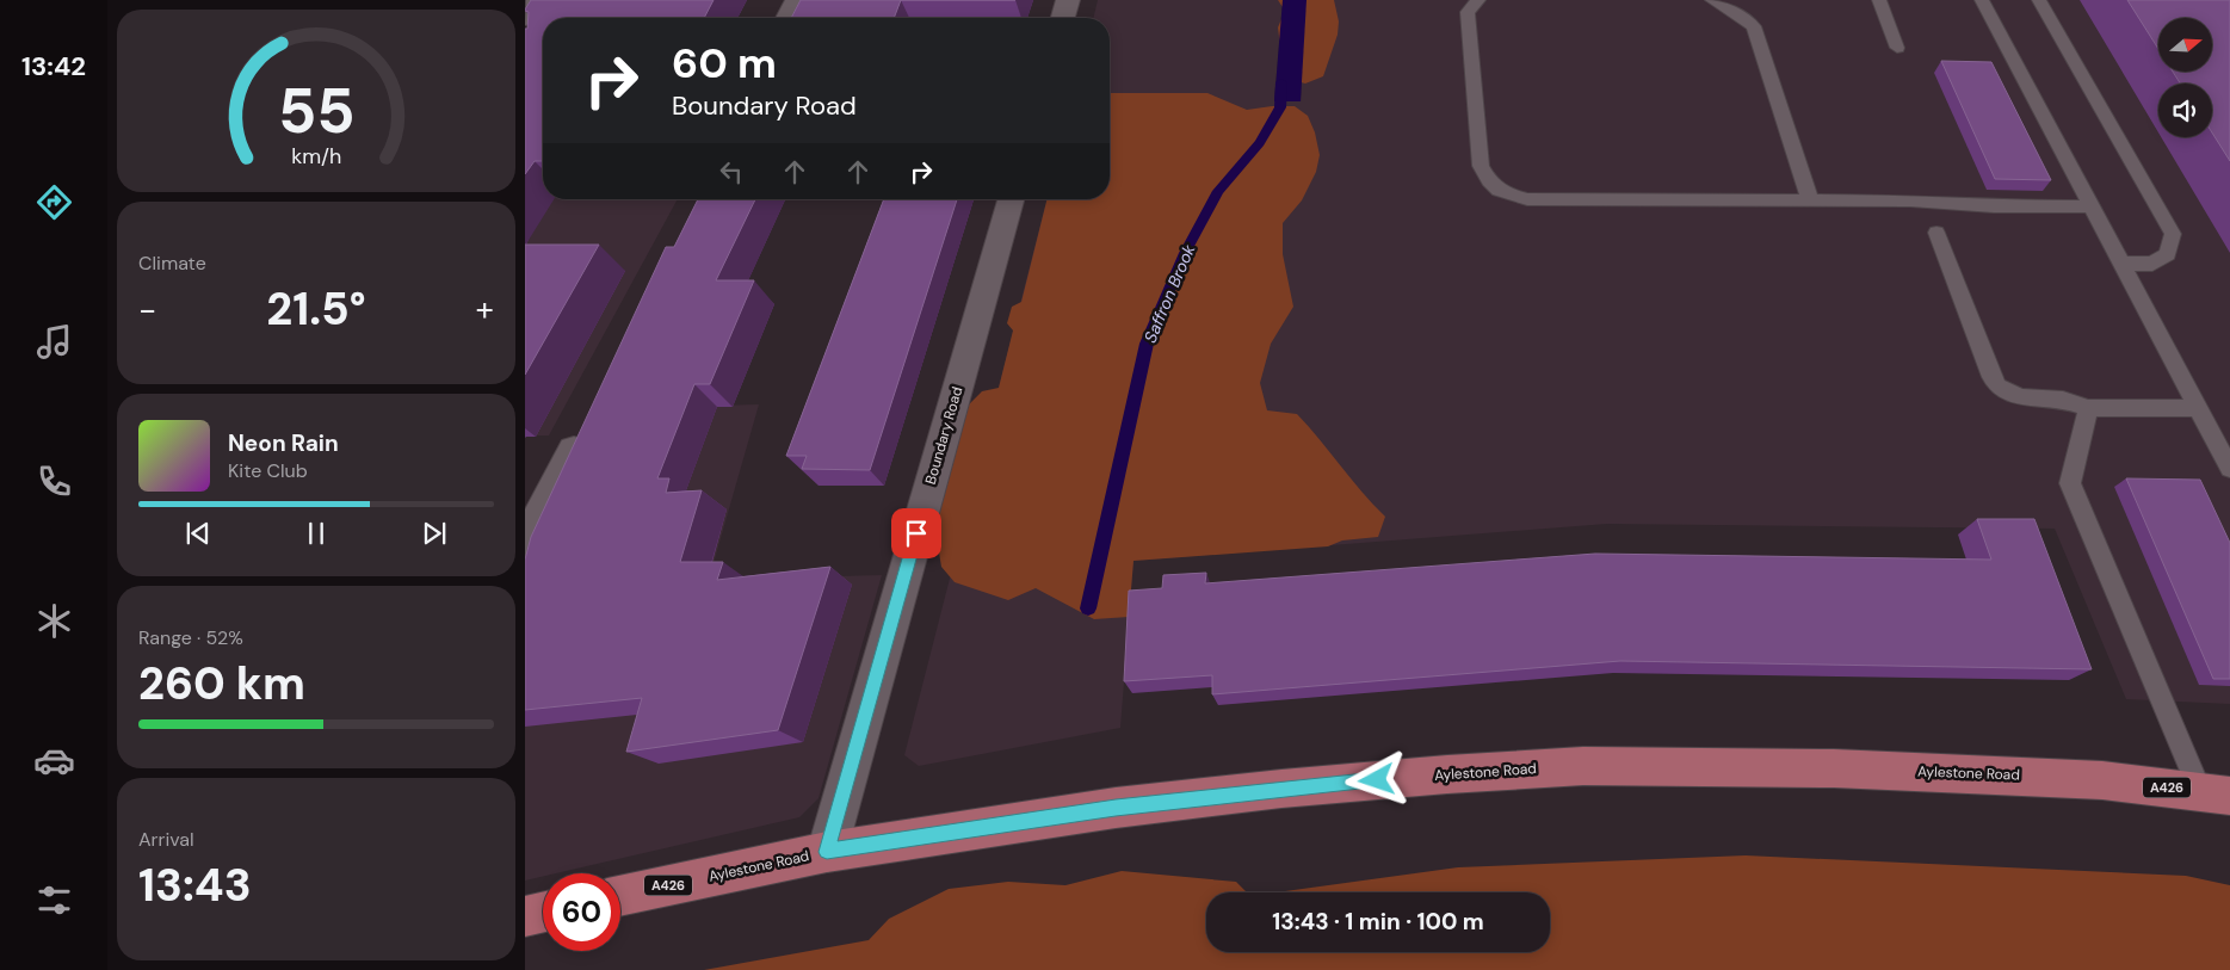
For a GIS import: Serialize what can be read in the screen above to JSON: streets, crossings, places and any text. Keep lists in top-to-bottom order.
{
  "streets": {
    "main road": ["Aylestone Road", "A426"],
    "street": ["Boundary Road"]
  },
  "crossings": [
    ["Boundary Road", "Aylestone Road"]
  ],
  "water": ["Saffron Brook"],
  "north": "right",
  "page": {
    "tabs": "13:42",
    "turn": ["60 m", "Boundary Road"],
    "tile": [
      "Climate",
      ["Range · 52%", "260 km"],
      ["Arrival", "13:43"]
    ],
    "heat": ["−", "21.5°", "+"],
    "song": ["Neon Rain", "Kite Club"],
    "limit": "60",
    "trip": "13:43 · 1 min · 100 m",
    "gauge": ["55", "km/h"]
  }
}
